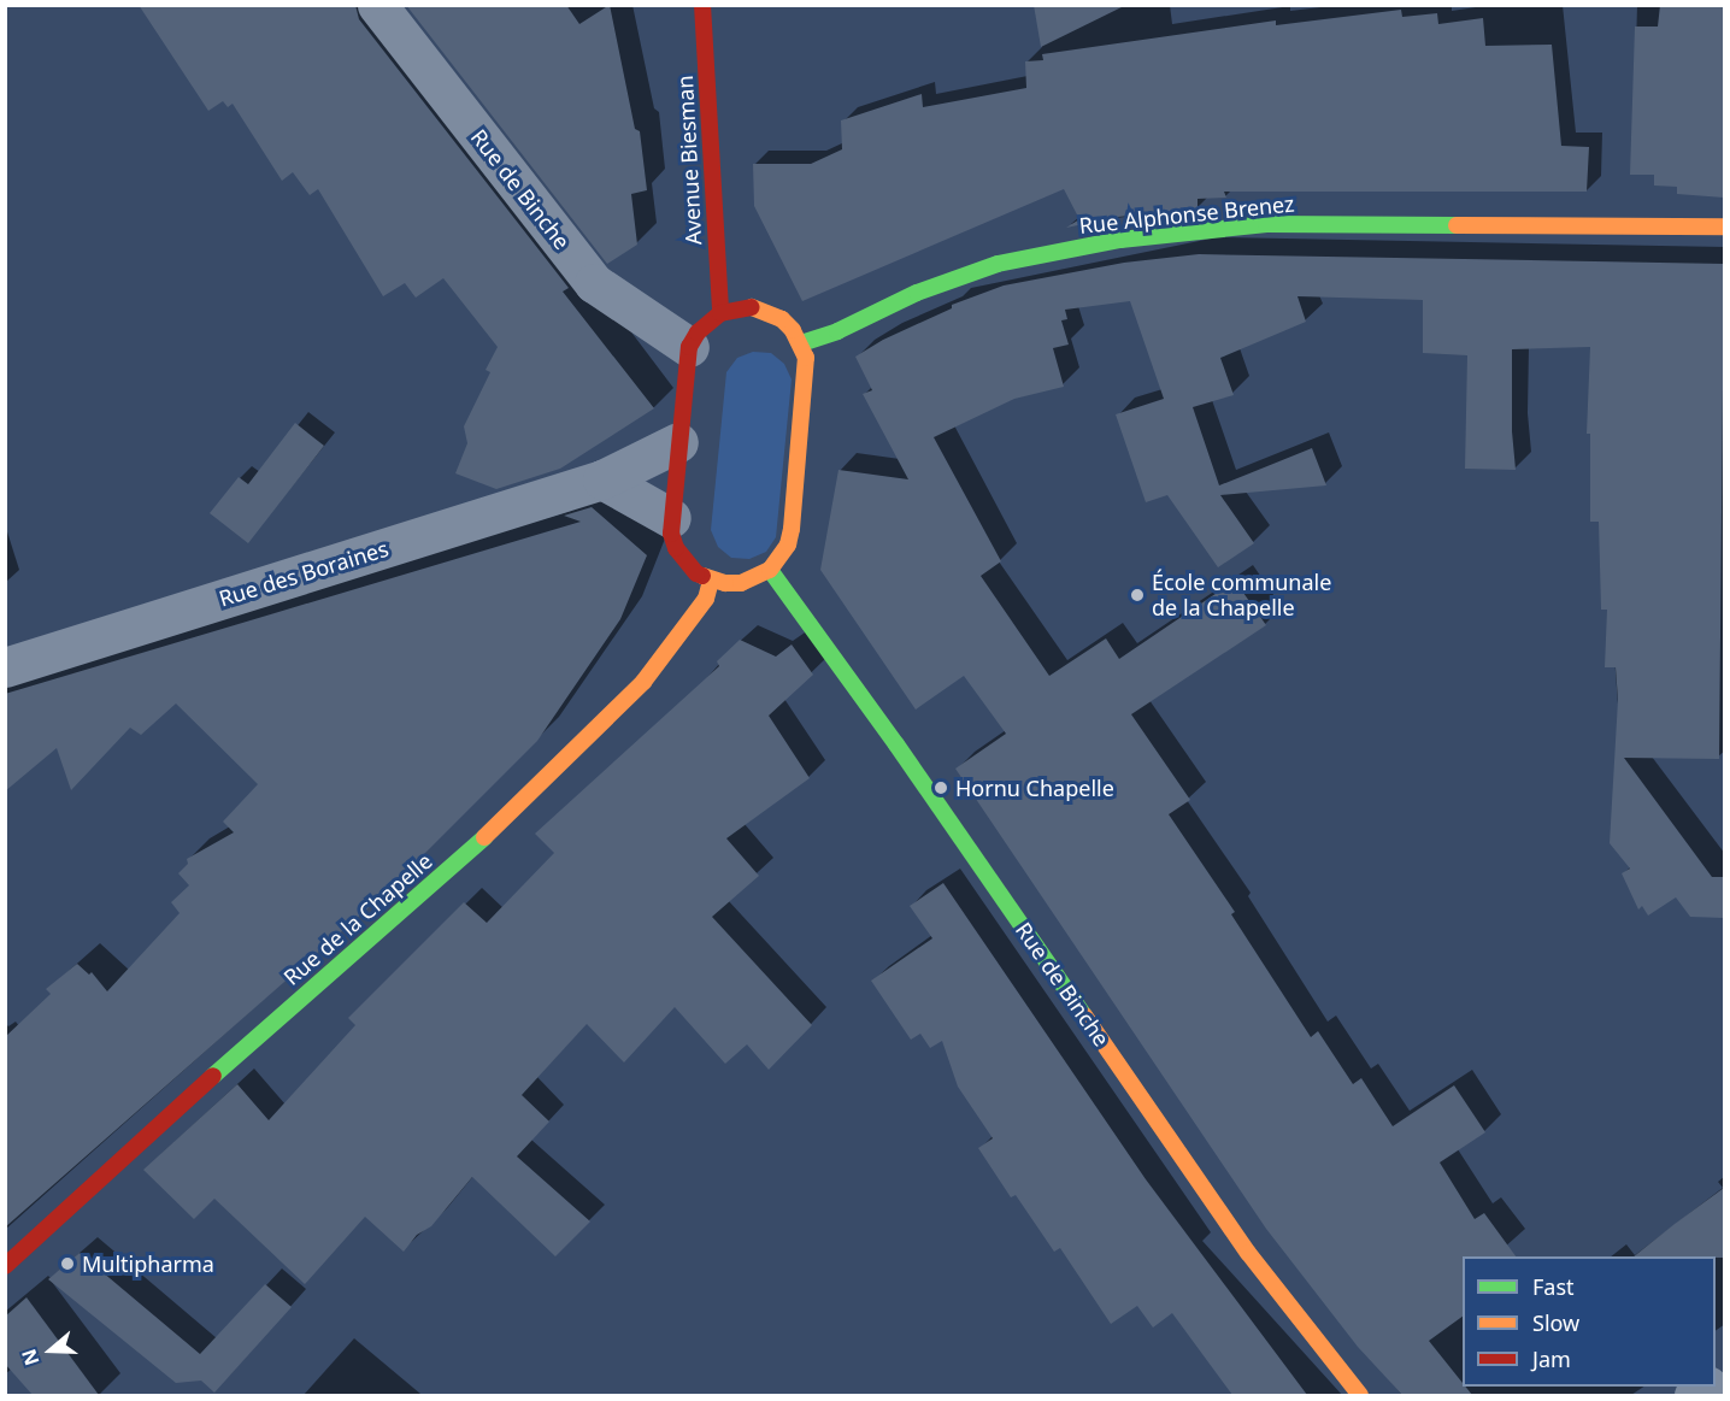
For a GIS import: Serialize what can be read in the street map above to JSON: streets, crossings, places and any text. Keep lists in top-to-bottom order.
{
  "streets": {
    "street": [
      "Avenue Biesman",
      "Rue de Binche",
      "Rue Alphonse Brenez",
      "Rue des Boraines",
      "Rue de la Chapelle"
    ]
  },
  "places": ["École communale de la Chapelle", "Hornu Chapelle", "Multipharma"],
  "legend": ["Fast", "Slow", "Jam"],
  "north": "left"
}
